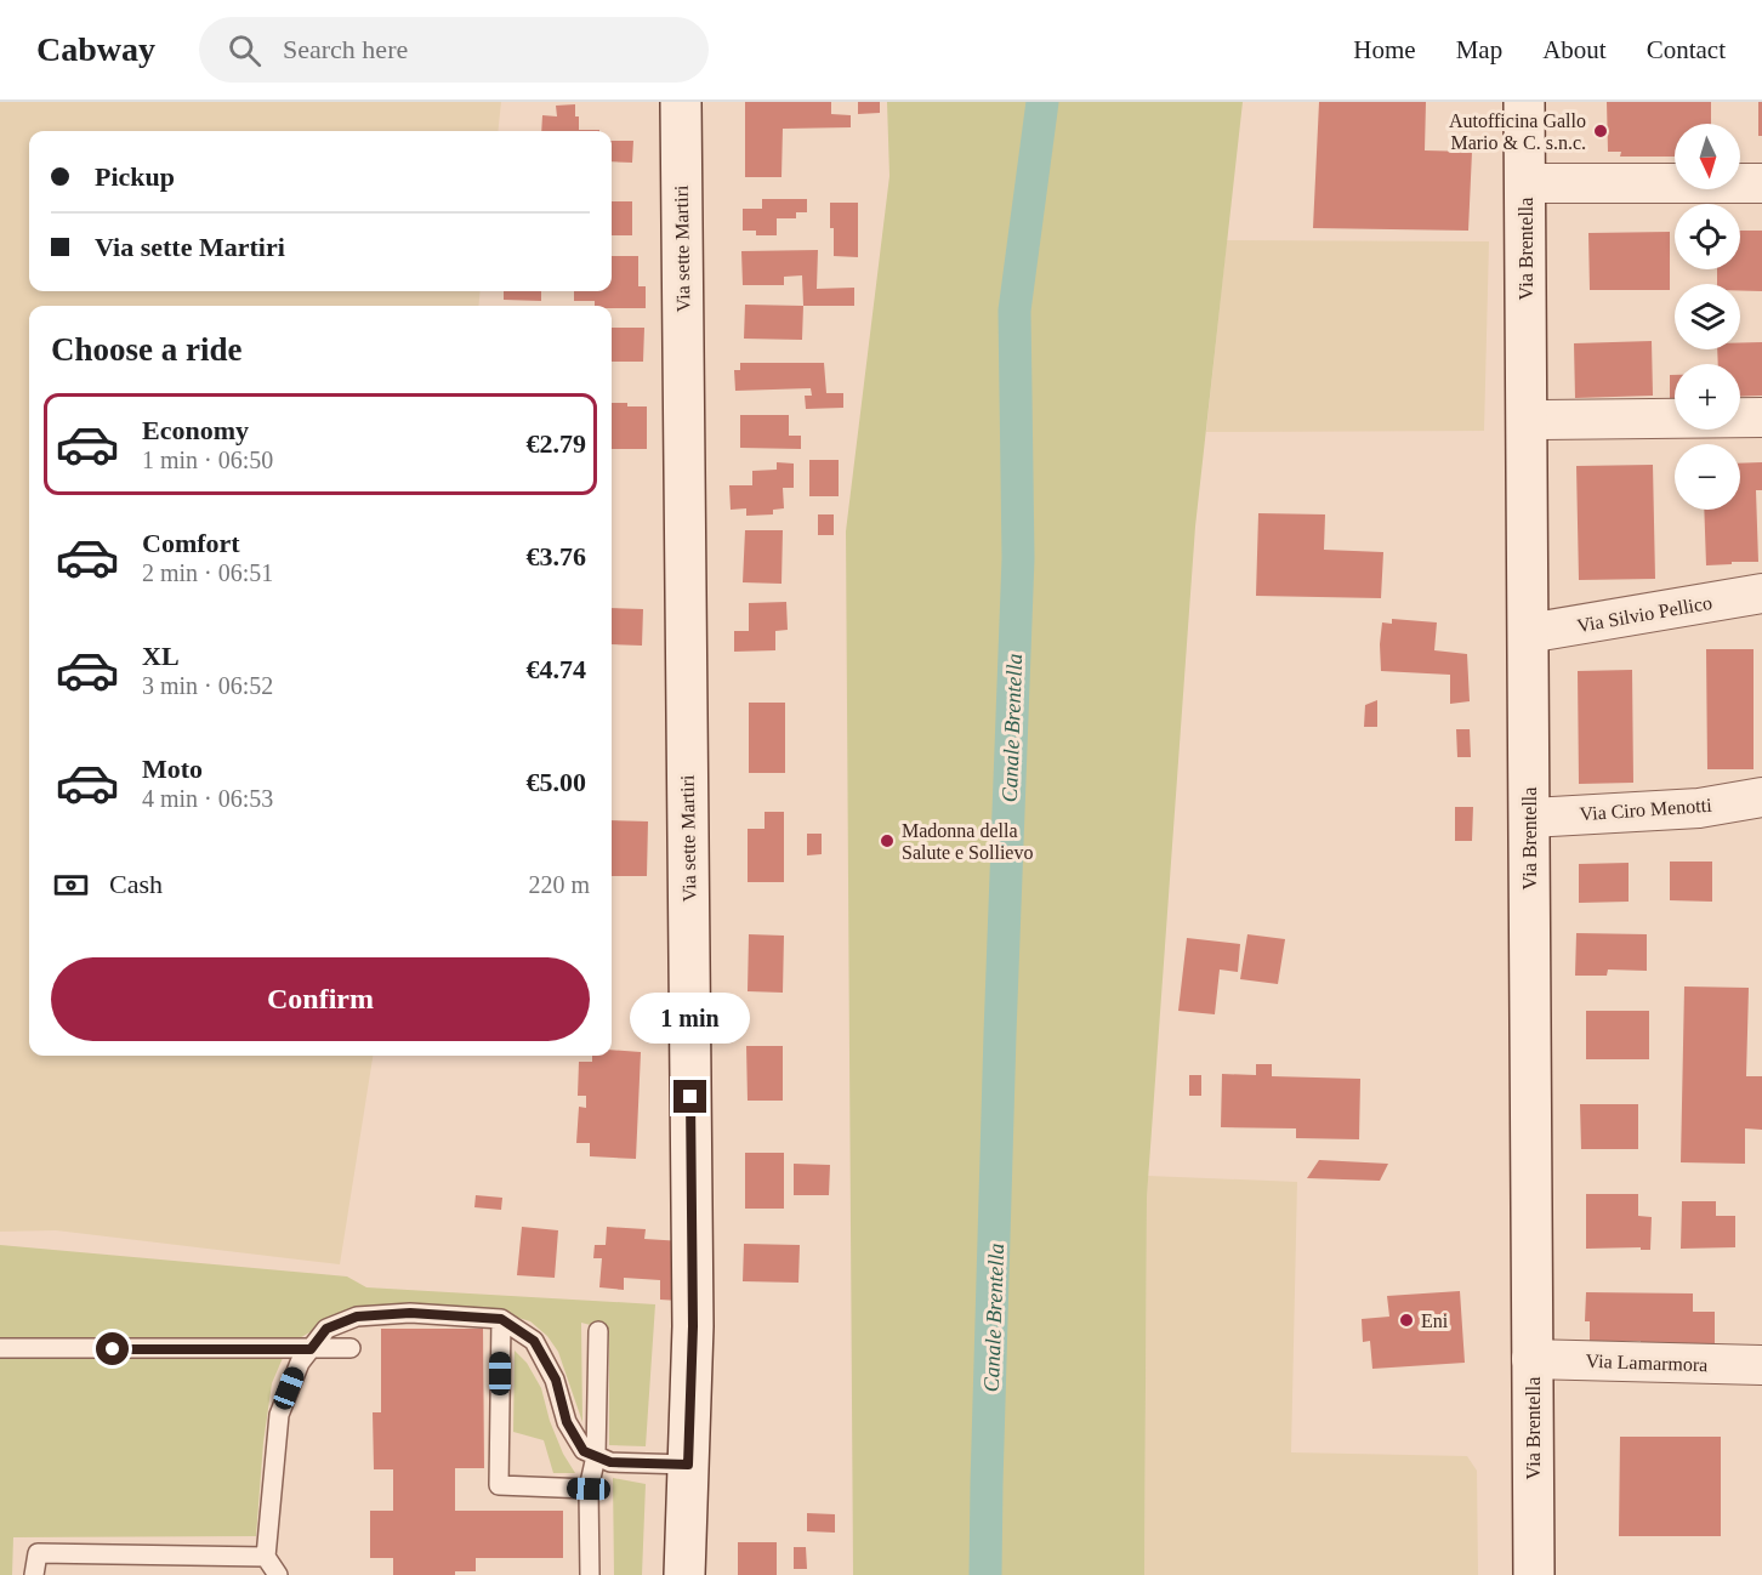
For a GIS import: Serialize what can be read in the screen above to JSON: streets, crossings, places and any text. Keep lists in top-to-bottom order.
{
  "streets": {
    "main road": ["Via sette Martiri", "Via Brentella"],
    "street": ["Via Silvio Pellico", "Via Ciro Menotti", "Via Lamarmora"]
  },
  "crossings": [
    ["Via Brentella", "Via Silvio Pellico"],
    ["Via Brentella", "Via Ciro Menotti"],
    ["Via Brentella", "Via Lamarmora"]
  ],
  "water": ["Canale Brentella"],
  "places": ["Autofficina Gallo Mario & C. s.n.c.", "Madonna della Salute e Sollievo", "Eni"],
  "north": "bottom",
  "page": {
    "header": "Cabway",
    "search": "Search here",
    "nav": [
      "Home",
      "Map",
      "About",
      "Contact"
    ],
    "map_buttons": ["+", "−"],
    "banner": ["Pickup", "Via sette Martiri"],
    "heading": "Choose a ride",
    "list": [
      {
        "name": "Economy",
        "note": "1 min · 06:50",
        "value": "€2.79"
      },
      {
        "name": "Comfort",
        "note": "2 min · 06:51",
        "value": "€3.76"
      },
      {
        "name": "XL",
        "note": "3 min · 06:52",
        "value": "€4.74"
      },
      {
        "name": "Moto",
        "note": "4 min · 06:53",
        "value": "€5.00"
      }
    ],
    "pay": ["Cash", "220 m"],
    "buttons": "Confirm",
    "bubble": "1 min"
  }
}
